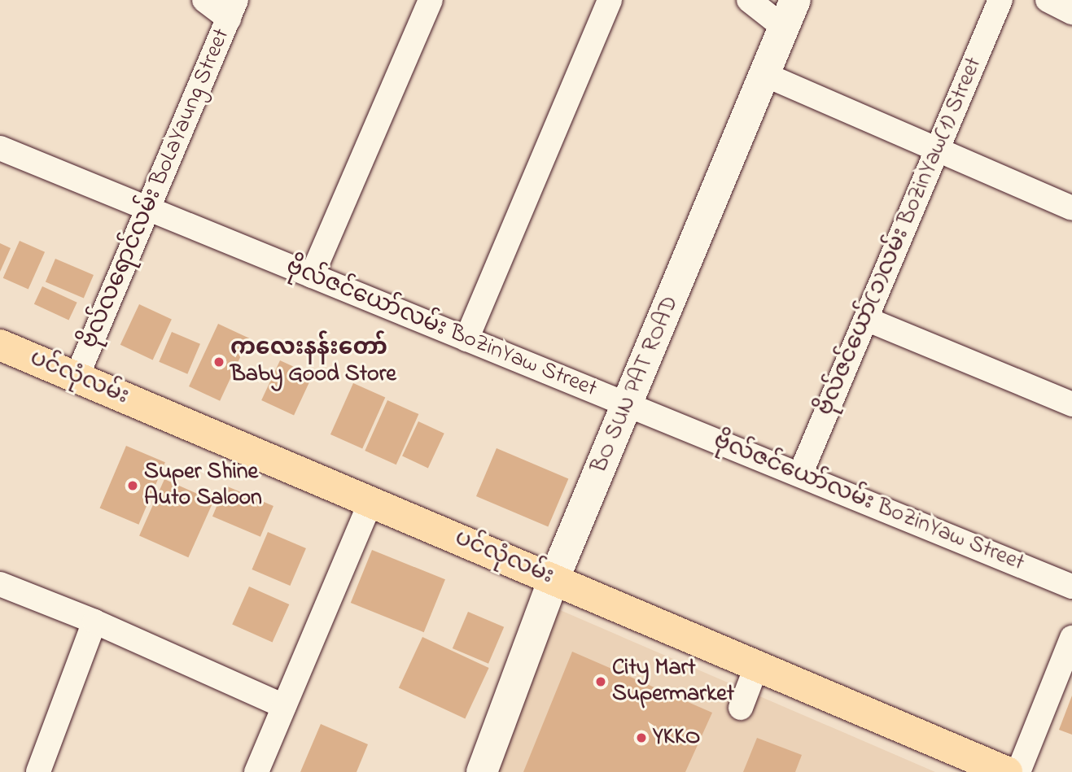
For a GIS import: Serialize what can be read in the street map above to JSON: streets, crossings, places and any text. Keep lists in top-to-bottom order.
{
  "streets": {
    "main road": ["ပင်လုံလမ်း"],
    "street": [
      "ဗိုလ်လရောင်လမ်း BoLaYaung Street",
      "ဗိုလ်ဇင်ယော်(၁)လမ်း BoZinYaw(1) Street",
      "ဗိုလ်ဇင်ယော်လမ်း BoZinYaw Street",
      "BO SUN PAT ROAD"
    ]
  },
  "crossings": [
    ["ဗိုလ်လရောင်လမ်း BoLaYaung Street", "ဗိုလ်ဇင်ယော်လမ်း BoZinYaw Street"],
    ["ဗိုလ်လရောင်လမ်း BoLaYaung Street", "ပင်လုံလမ်း"],
    ["ဗိုလ်ဇင်ယော်(၁)လမ်း BoZinYaw(1) Street", "ဗိုလ်ဇင်ယော်လမ်း BoZinYaw Street"],
    ["ဗိုလ်ဇင်ယော်လမ်း BoZinYaw Street", "BO SUN PAT ROAD"],
    ["ပင်လုံလမ်း", "BO SUN PAT ROAD"]
  ],
  "places": [
    "ကလေးနန်းတော် Baby Good Store",
    "Super Shine Auto Saloon",
    "City Mart Supermarket",
    "YKKO"
  ]
}
